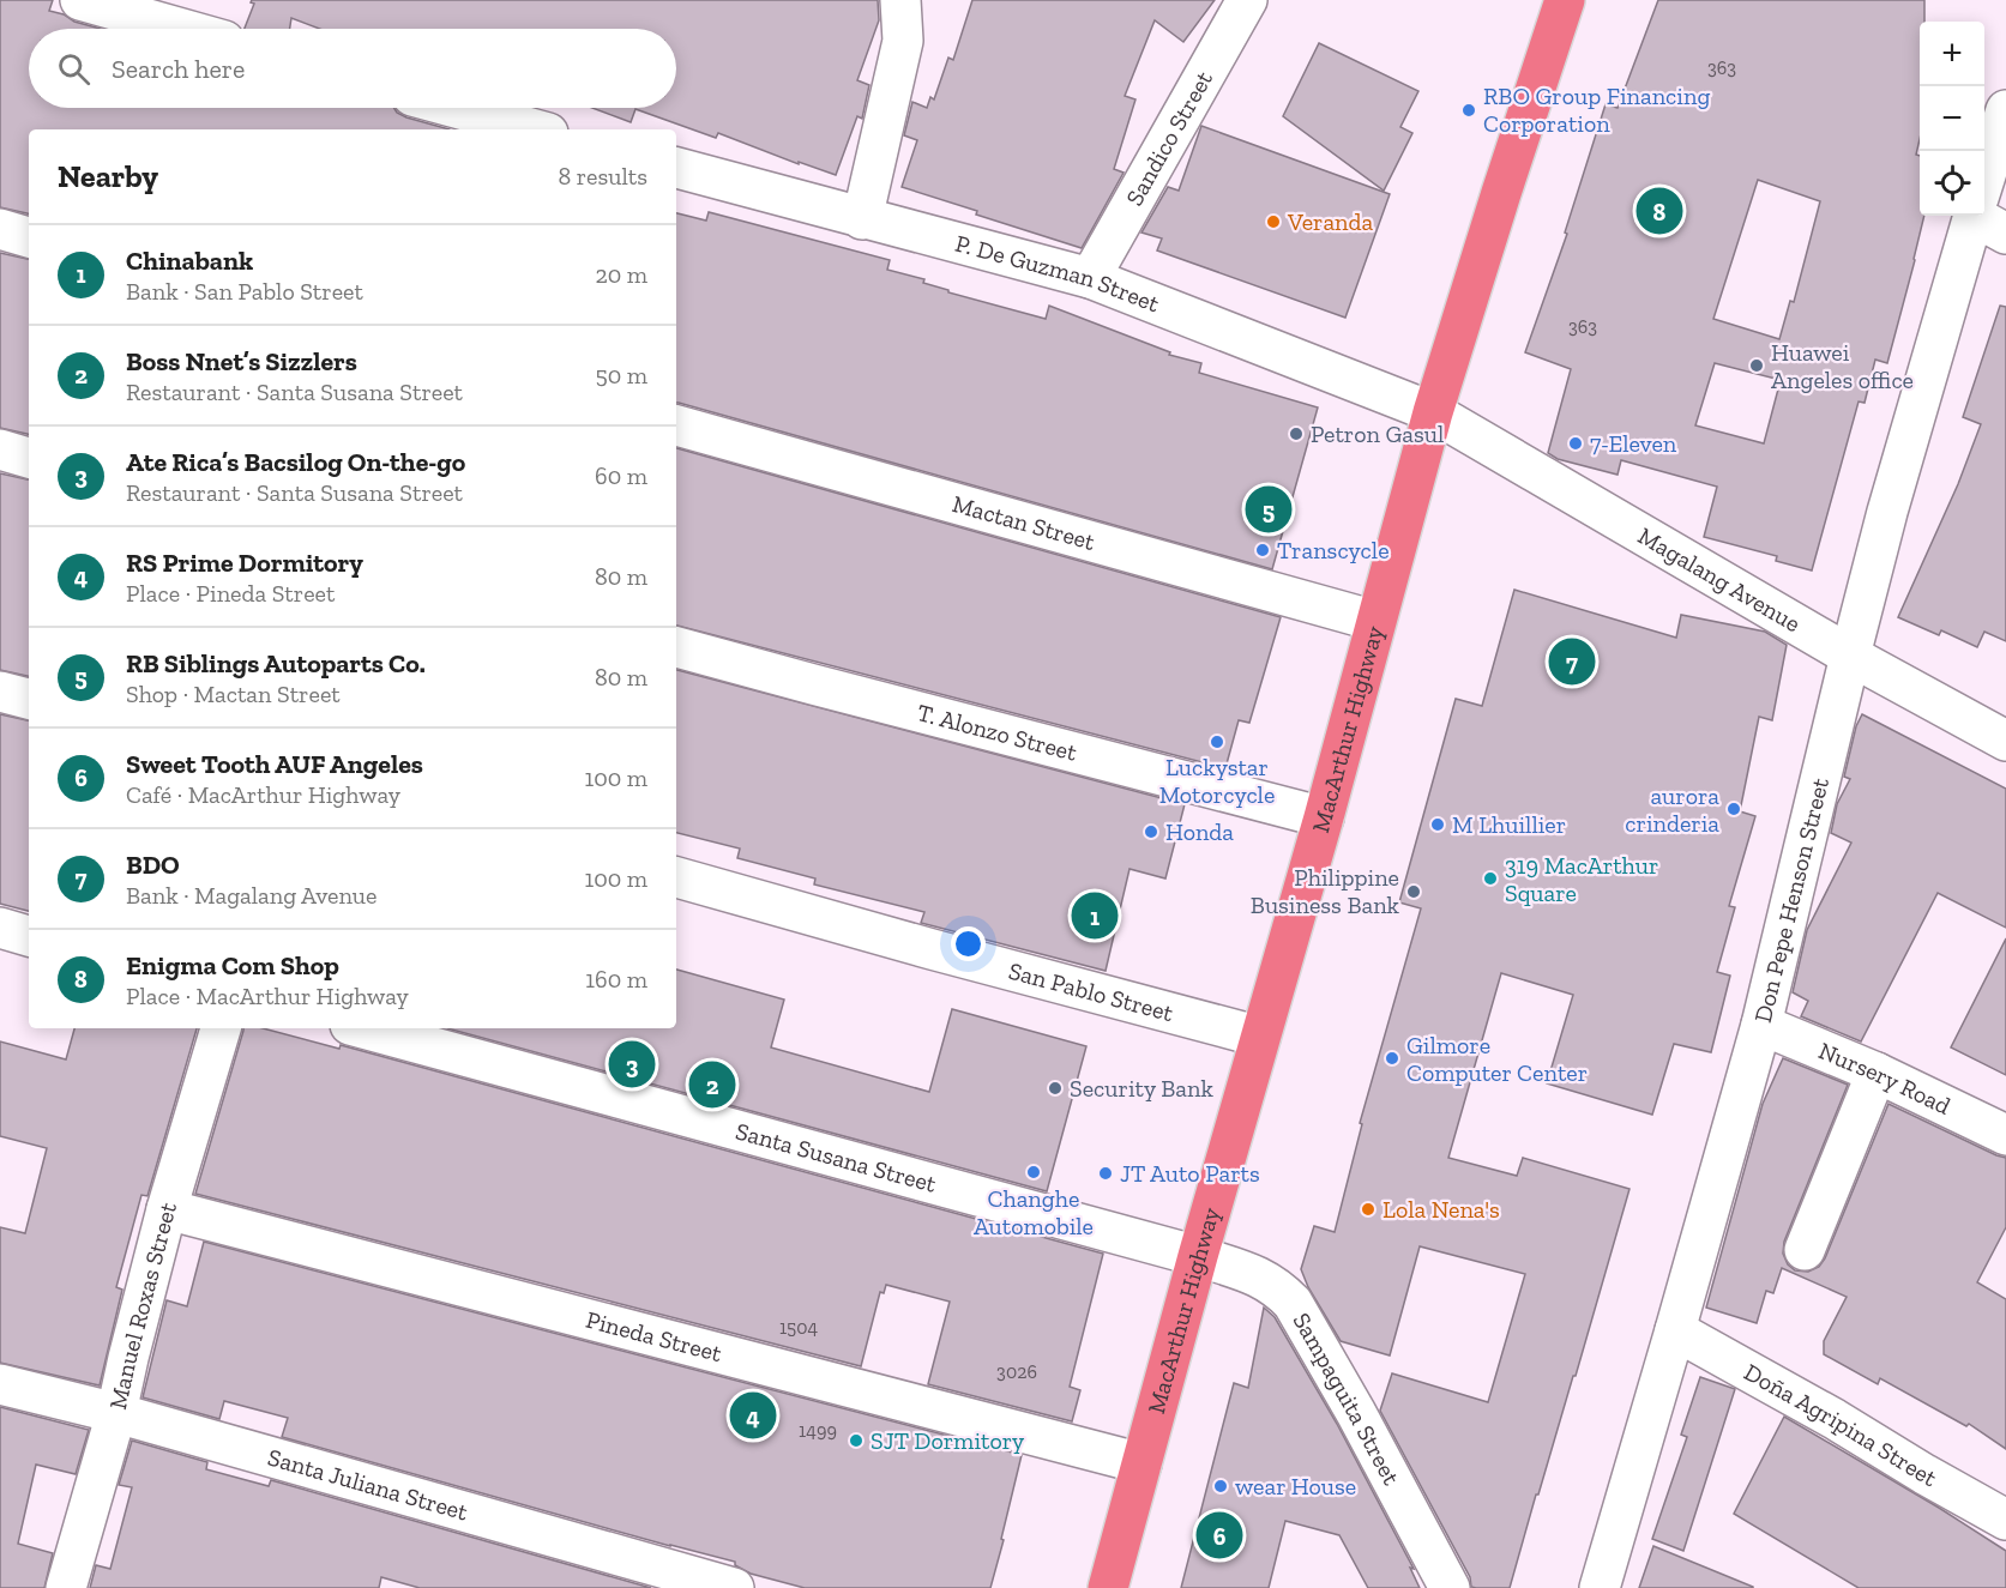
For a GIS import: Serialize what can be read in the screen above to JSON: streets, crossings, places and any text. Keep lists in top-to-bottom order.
{
  "streets": {
    "highway": ["MacArthur Highway"],
    "street": [
      "Sandico Street",
      "P. De Guzman Street",
      "Mactan Street",
      "Magalang Avenue",
      "T. Alonzo Street",
      "Don Pepe Henson Street",
      "San Pablo Street",
      "Nursery Road",
      "Santa Susana Street",
      "Manuel Roxas Street",
      "Pineda Street",
      "Sampaguita Street",
      "Doña Agripina Street",
      "Santa Juliana Street"
    ]
  },
  "crossings": [
    ["Sandico Street", "P. De Guzman Street"],
    ["P. De Guzman Street", "Magalang Avenue"],
    ["P. De Guzman Street", "MacArthur Highway"],
    ["Mactan Street", "MacArthur Highway"],
    ["Magalang Avenue", "MacArthur Highway"],
    ["Magalang Avenue", "Don Pepe Henson Street"],
    ["MacArthur Highway", "T. Alonzo Street"],
    ["MacArthur Highway", "San Pablo Street"],
    ["MacArthur Highway", "Santa Susana Street"],
    ["MacArthur Highway", "Pineda Street"],
    ["MacArthur Highway", "Sampaguita Street"],
    ["Don Pepe Henson Street", "Nursery Road"],
    ["Don Pepe Henson Street", "Doña Agripina Street"],
    ["Santa Susana Street", "Sampaguita Street"],
    ["Manuel Roxas Street", "Pineda Street"],
    ["Manuel Roxas Street", "Santa Juliana Street"]
  ],
  "places": [
    "RBO Group Financing Corporation",
    "Veranda",
    "Huawei Angeles office",
    "Petron Gasul",
    "7-Eleven",
    "Transcycle",
    "Luckystar Motorcycle",
    "aurora crinderia",
    "M Lhuillier",
    "Honda",
    "319 MacArthur Square",
    "Philippine Business Bank",
    "Gilmore Computer Center",
    "Security Bank",
    "Changhe Automobile",
    "JT Auto Parts",
    "Lola Nena's",
    "SJT Dormitory",
    "wear House"
  ],
  "house_numbers": [
    "363",
    "363",
    "1504",
    "3026",
    "1499"
  ],
  "page": {
    "map_buttons": ["+", "−"],
    "search": "Search here",
    "heading": ["Nearby", "8 results"],
    "pins": [
      "8",
      "5",
      "7",
      "1",
      "3",
      "2",
      "4",
      "6"
    ],
    "list": [
      {
        "mark": "1",
        "name": "Chinabank",
        "note": "Bank · San Pablo Street",
        "value": "20 m"
      },
      {
        "mark": "2",
        "name": "Boss Nnet’s Sizzlers",
        "note": "Restaurant · Santa Susana Street",
        "value": "50 m"
      },
      {
        "mark": "3",
        "name": "Ate Rica’s Bacsilog On-the-go",
        "note": "Restaurant · Santa Susana Street",
        "value": "60 m"
      },
      {
        "mark": "4",
        "name": "RS Prime Dormitory",
        "note": "Place · Pineda Street",
        "value": "80 m"
      },
      {
        "mark": "5",
        "name": "RB Siblings Autoparts Co.",
        "note": "Shop · Mactan Street",
        "value": "80 m"
      },
      {
        "mark": "6",
        "name": "Sweet Tooth AUF Angeles",
        "note": "Café · MacArthur Highway",
        "value": "100 m"
      },
      {
        "mark": "7",
        "name": "BDO",
        "note": "Bank · Magalang Avenue",
        "value": "100 m"
      },
      {
        "mark": "8",
        "name": "Enigma Com Shop",
        "note": "Place · MacArthur Highway",
        "value": "160 m"
      }
    ]
  }
}
